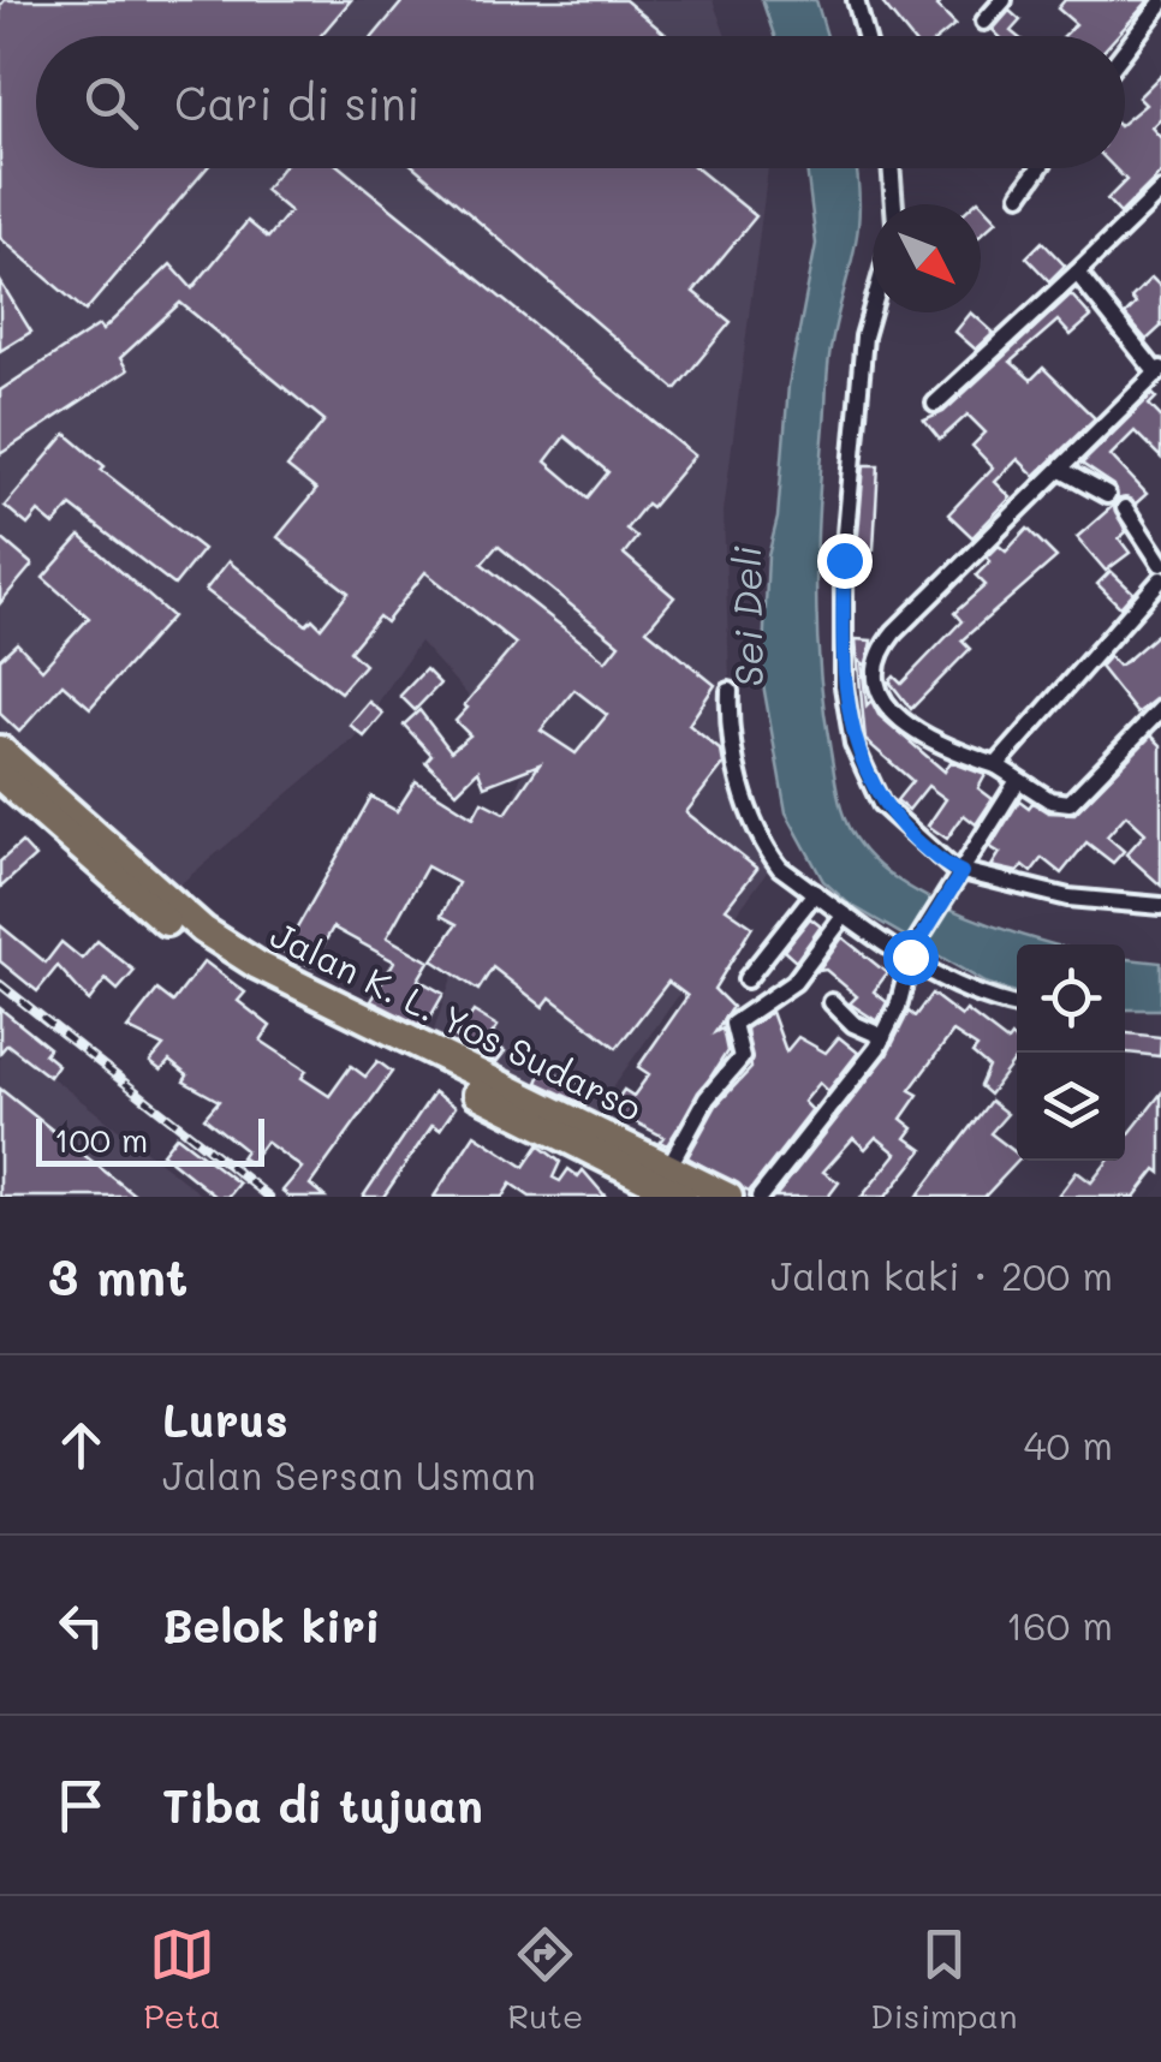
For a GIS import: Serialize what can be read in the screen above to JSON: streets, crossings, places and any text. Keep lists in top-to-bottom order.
{
  "streets": {
    "highway": ["Jalan K. L. Yos Sudarso"]
  },
  "water": ["Sei Deli"],
  "scale_bar": "100 m",
  "north": "bottom right",
  "page": {
    "search": "Cari di sini",
    "scale": "100 m",
    "heading": ["3 mnt", "Jalan kaki · 200 m"],
    "list": [
      ["Lurus", "Jalan Sersan Usman", "40 m"],
      ["Belok kiri", "160 m"],
      "Tiba di tujuan"
    ],
    "nav": ["Peta", "Rute", "Disimpan"]
  }
}
